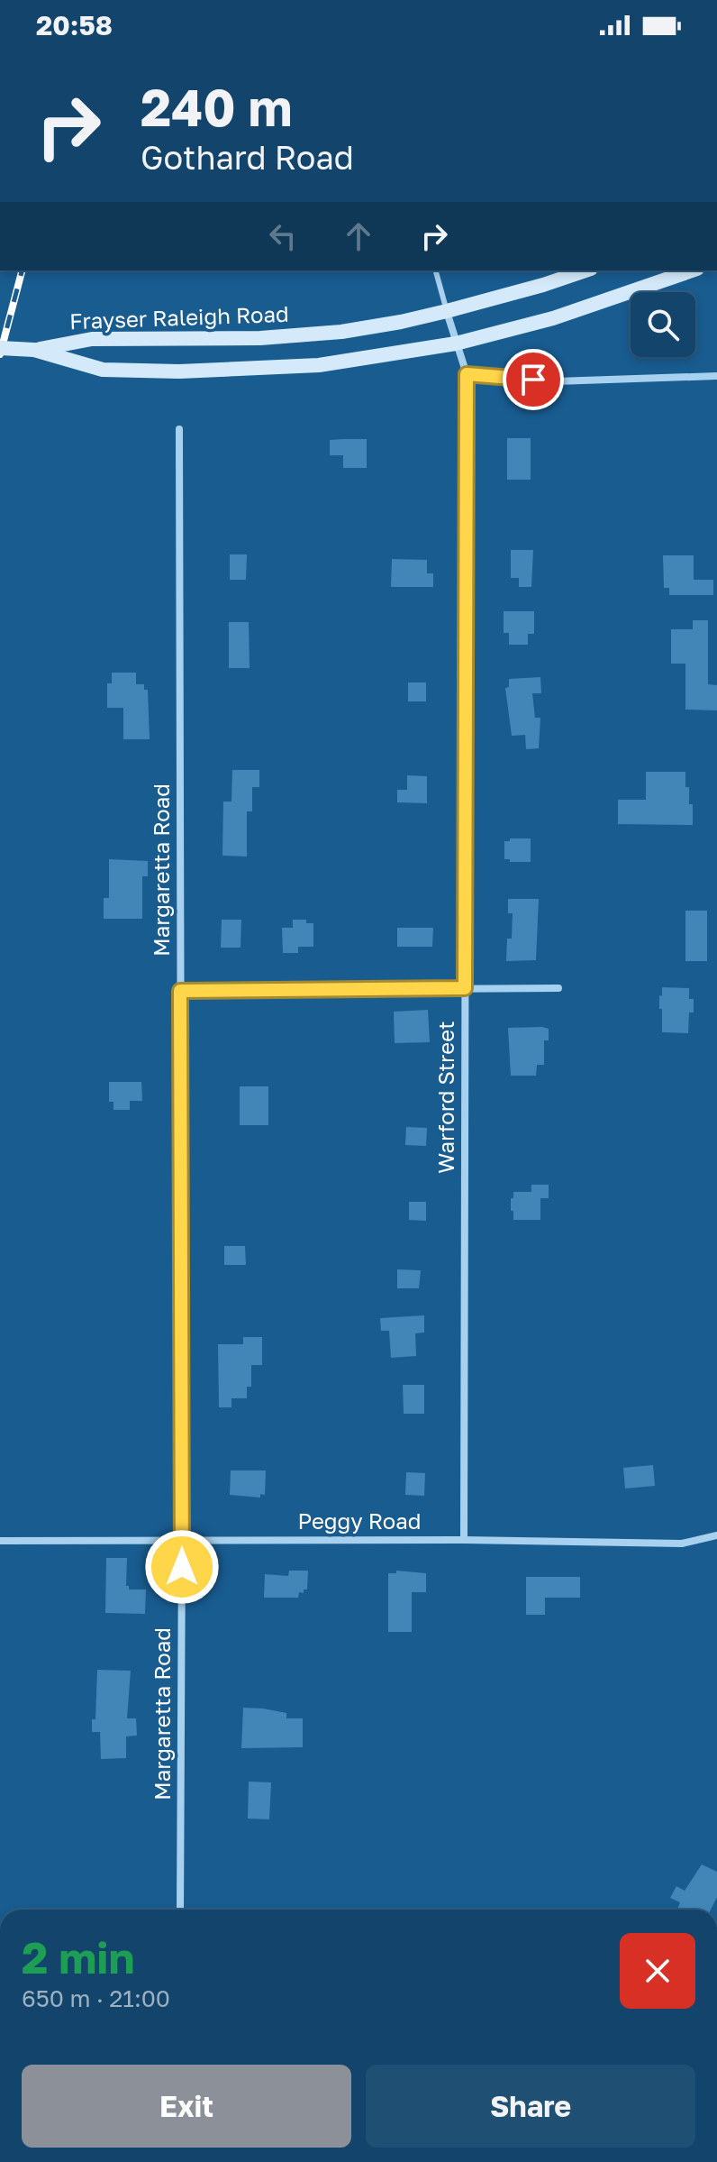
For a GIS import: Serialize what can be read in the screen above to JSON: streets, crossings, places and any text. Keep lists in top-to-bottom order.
{
  "streets": {
    "main road": ["Frayser Raleigh Road"],
    "street": ["Margaretta Road", "Warford Street", "Peggy Road"]
  },
  "crossings": [
    ["Frayser Raleigh Road", "Warford Street"],
    ["Margaretta Road", "Peggy Road"],
    ["Warford Street", "Peggy Road"]
  ],
  "page": {
    "status": "20:58",
    "turn": ["240 m", "Gothard Road"],
    "heading": ["2 min", "650 m · 21:00"],
    "buttons": ["Exit", "Share"]
  }
}
